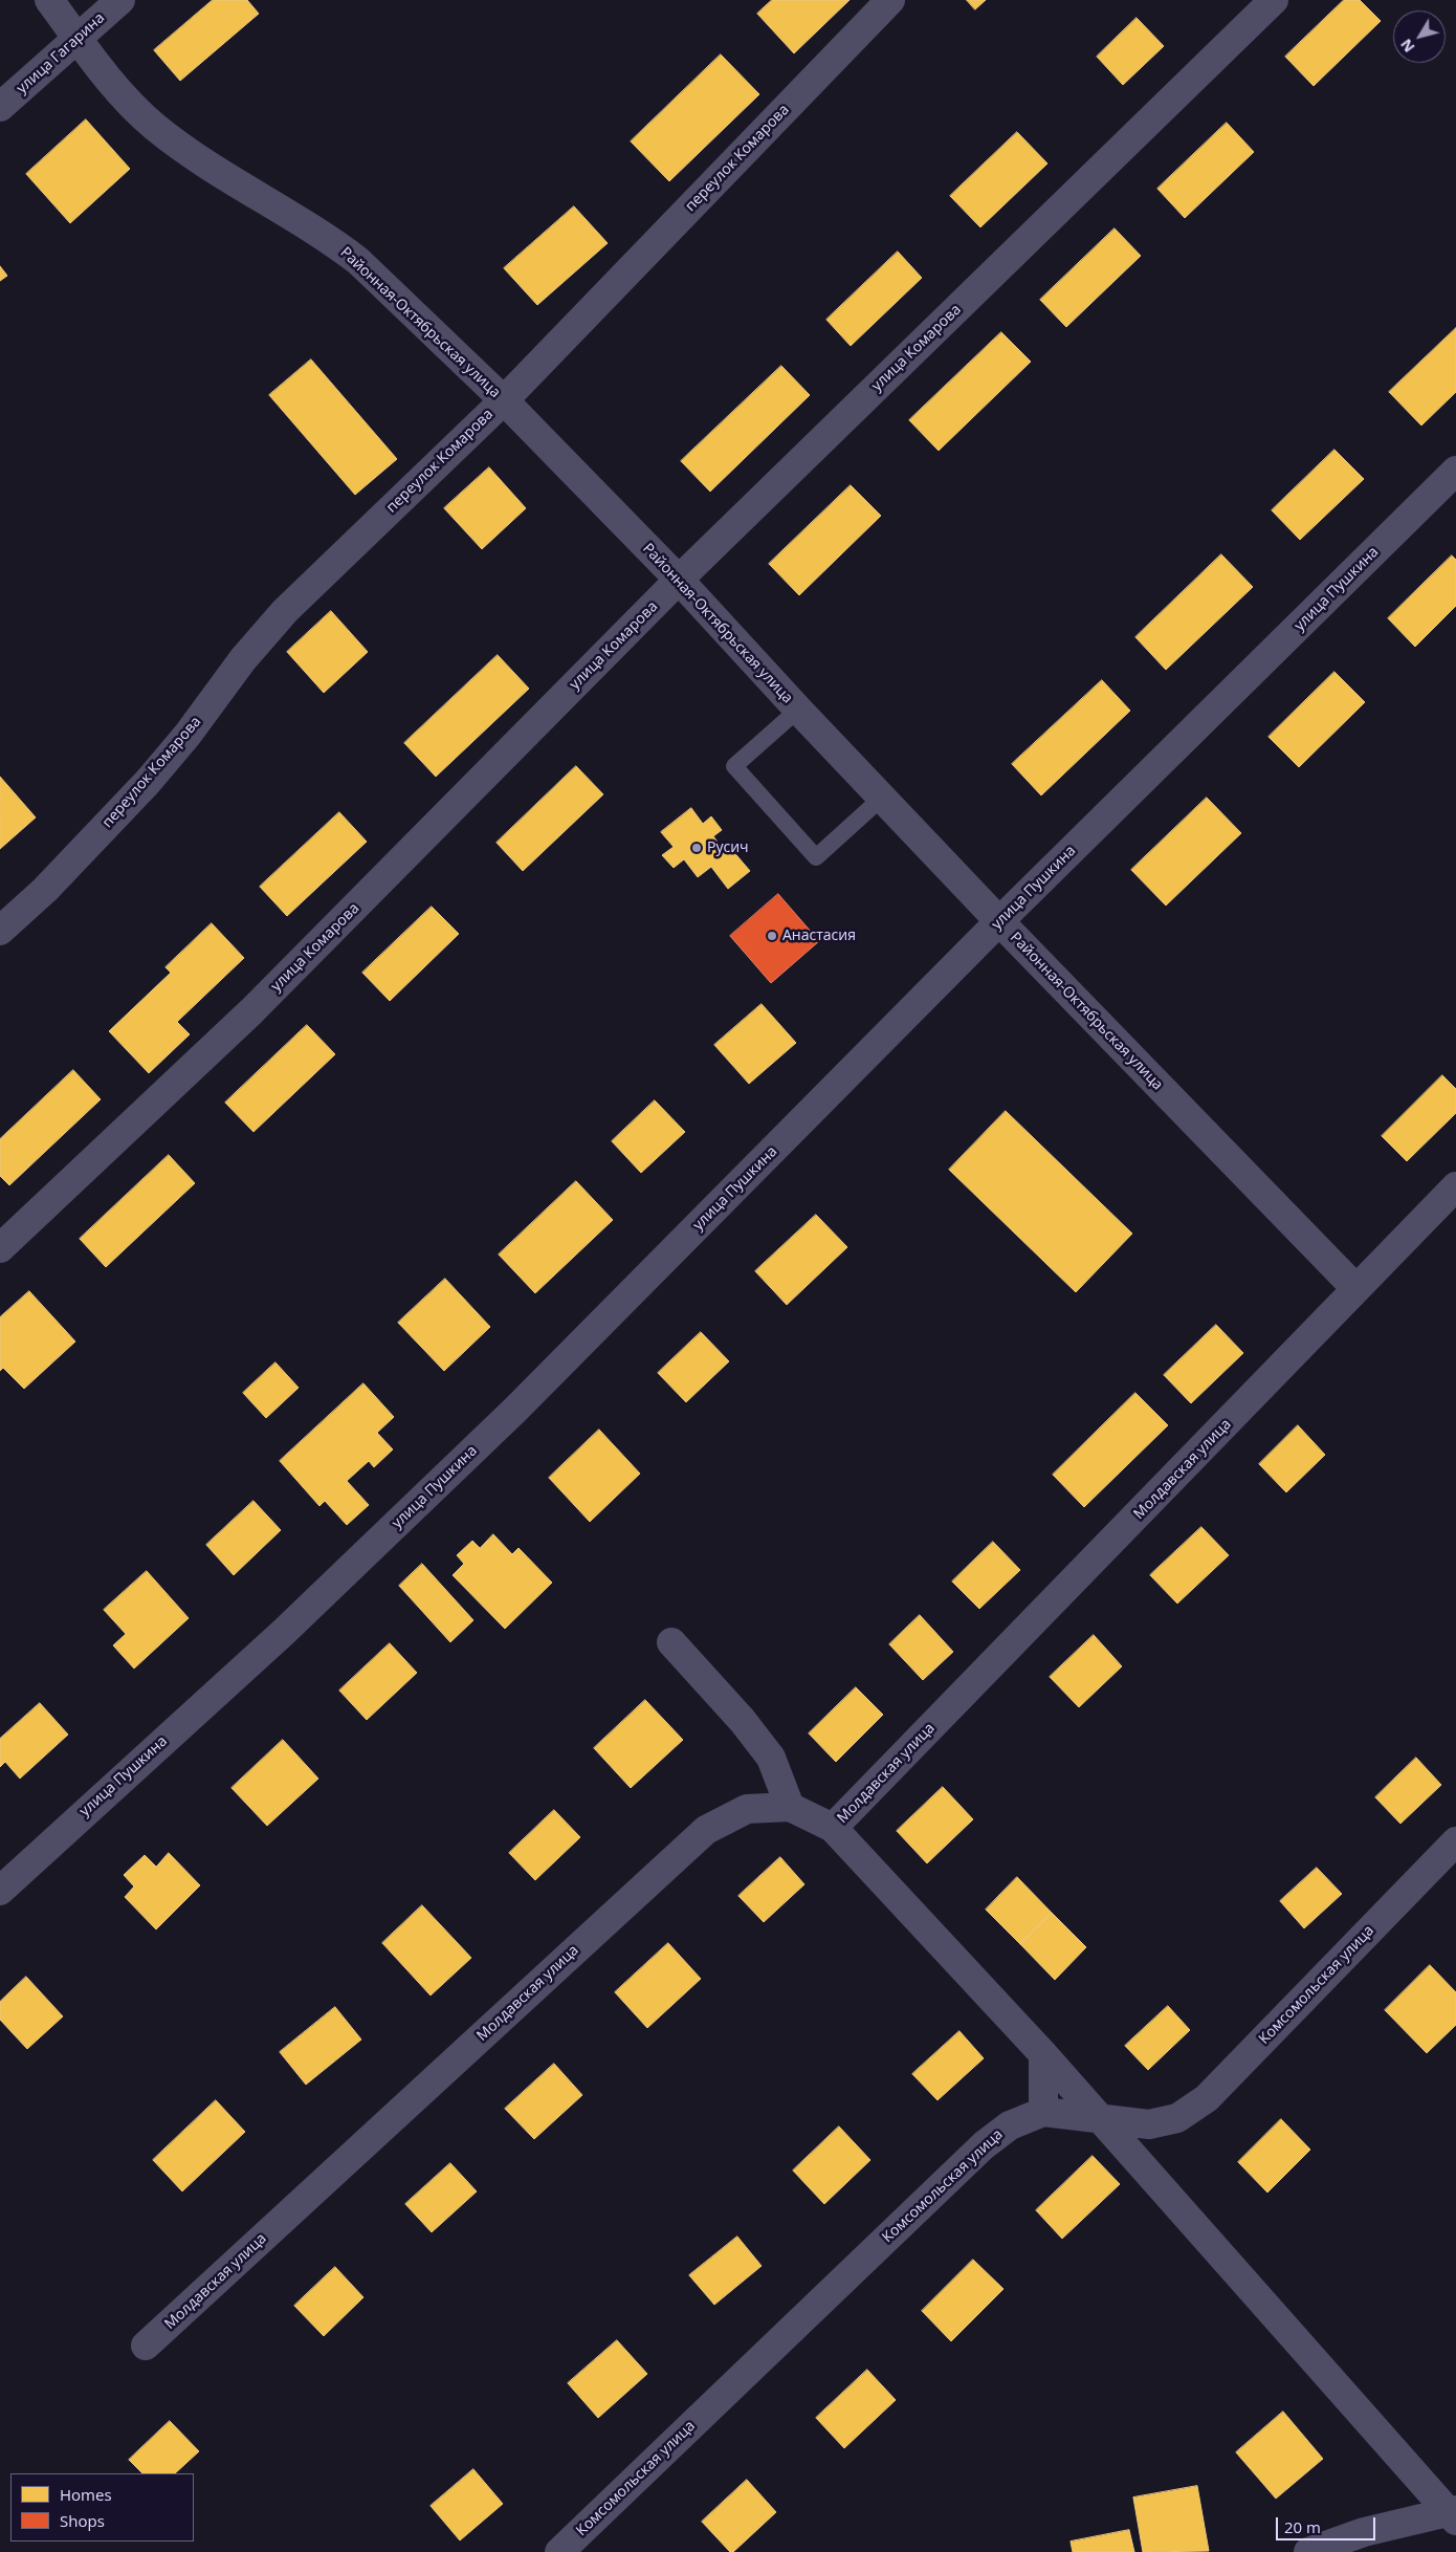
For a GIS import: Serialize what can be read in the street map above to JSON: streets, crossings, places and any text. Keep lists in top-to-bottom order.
{
  "streets": {
    "street": [
      "улица Гагарина",
      "переулок Комарова",
      "Районная-Октябрьская улица",
      "улица Комарова",
      "улица Пушкина",
      "Молдавская улица",
      "Комсомольская улица"
    ]
  },
  "crossings": [
    ["улица Гагарина", "Районная-Октябрьская улица"],
    ["переулок Комарова", "Районная-Октябрьская улица"],
    ["Районная-Октябрьская улица", "улица Комарова"],
    ["Районная-Октябрьская улица", "улица Пушкина"],
    ["Районная-Октябрьская улица", "Молдавская улица"]
  ],
  "places": ["Русич", "Анастасия"],
  "legend": ["Homes", "Shops"],
  "scale_bar": "20 m",
  "north": "bottom left"
}
